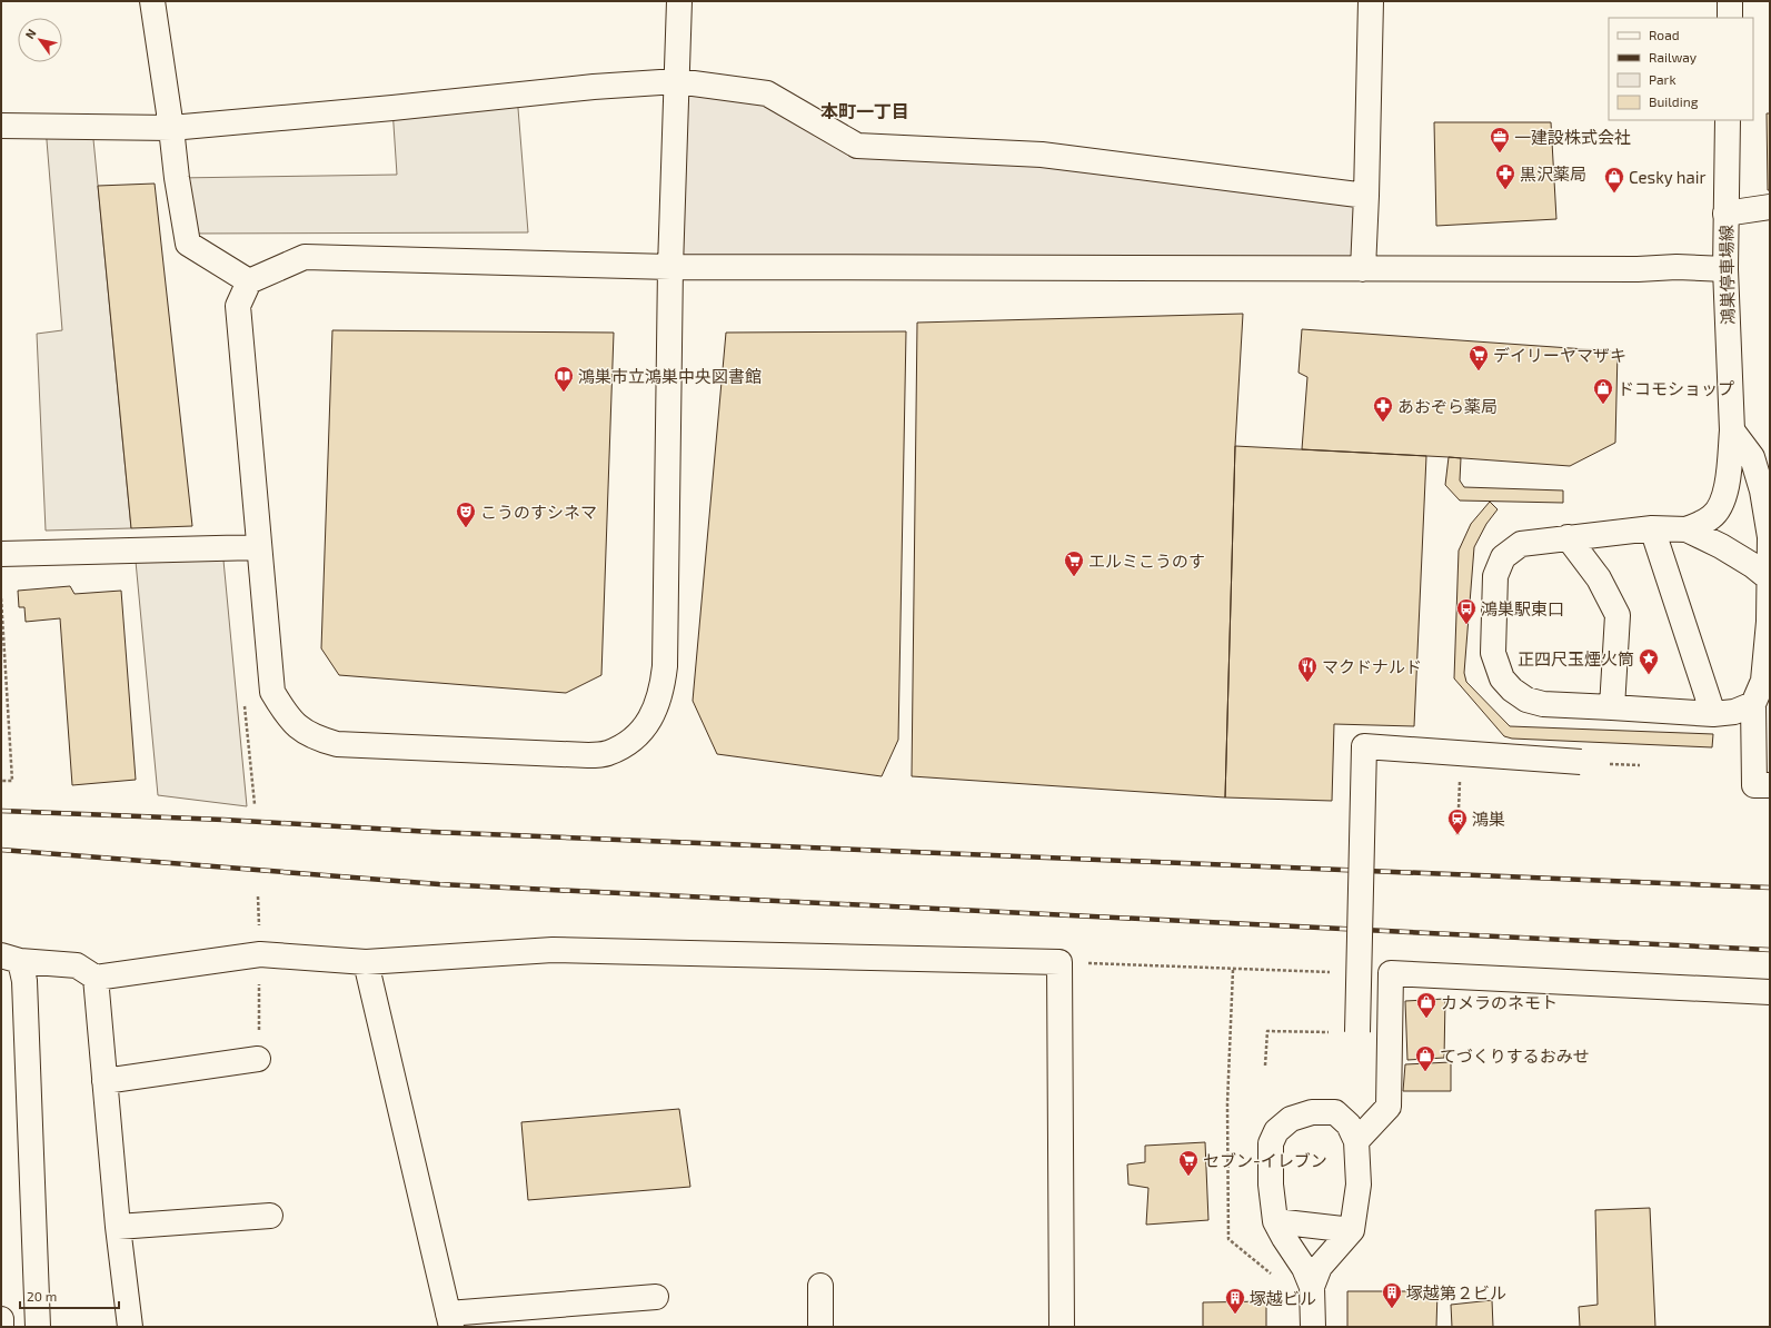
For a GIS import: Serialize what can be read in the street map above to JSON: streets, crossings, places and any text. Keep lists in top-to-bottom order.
{
  "streets": {
    "street": ["鴻巣停車場線"]
  },
  "districts": ["本町一丁目"],
  "places": {
    "office": ["一建設株式会社"],
    "pharmacy": ["黒沢薬局", "あおぞら薬局"],
    "shop": [
      "Cesky hair",
      "ドコモショップ",
      "カメラのネモト",
      "てづくりするおみせ"
    ],
    "supermarket": ["デイリーヤマザキ", "エルミこうのす", "セブン-イレブン"],
    "library": ["鴻巣市立鴻巣中央図書館"],
    "theatre": ["こうのすシネマ"],
    "bus stop": ["鴻巣駅東口"],
    "place": ["正四尺玉煙火筒"],
    "restaurant": ["マクドナルド"],
    "station": ["鴻巣"],
    "building": ["塚越第２ビル", "塚越ビル"]
  },
  "legend": [
    "Road",
    "Railway",
    "Park",
    "Building"
  ],
  "scale_bar": "20 m",
  "north": "top left"
}
